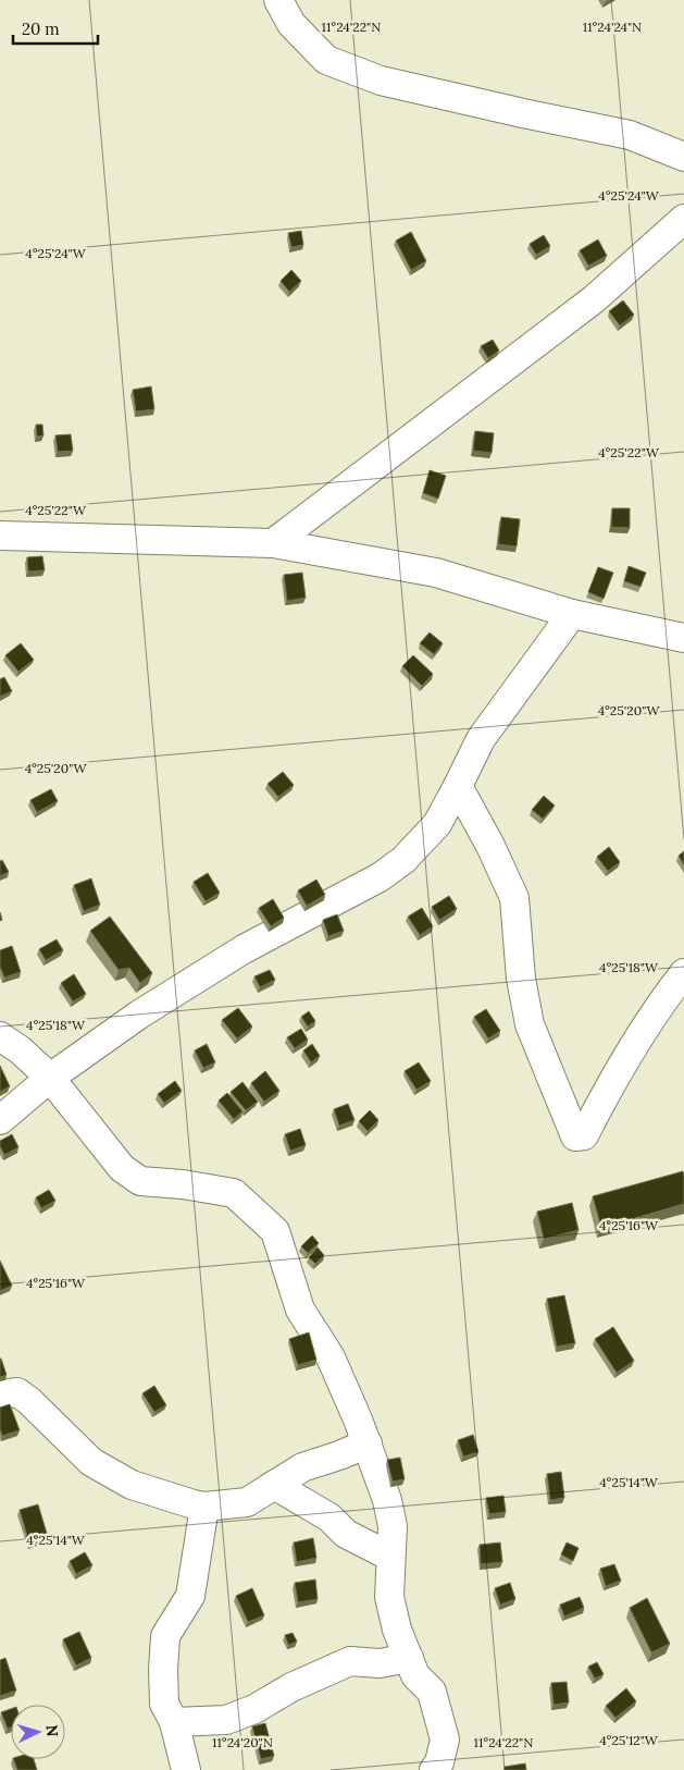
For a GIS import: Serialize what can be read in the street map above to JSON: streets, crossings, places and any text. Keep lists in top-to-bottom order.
{
  "scale_bar": "20 m",
  "north": "right",
  "coordinates": [
    "11°24'22\"N",
    "11°24'24\"N",
    "4°25'24\"W",
    "4°25'22\"W",
    "4°25'20\"W",
    "4°25'18\"W",
    "4°25'16\"W",
    "4°25'14\"W",
    "4°25'12\"W",
    "11°24'20\"N"
  ]
}
